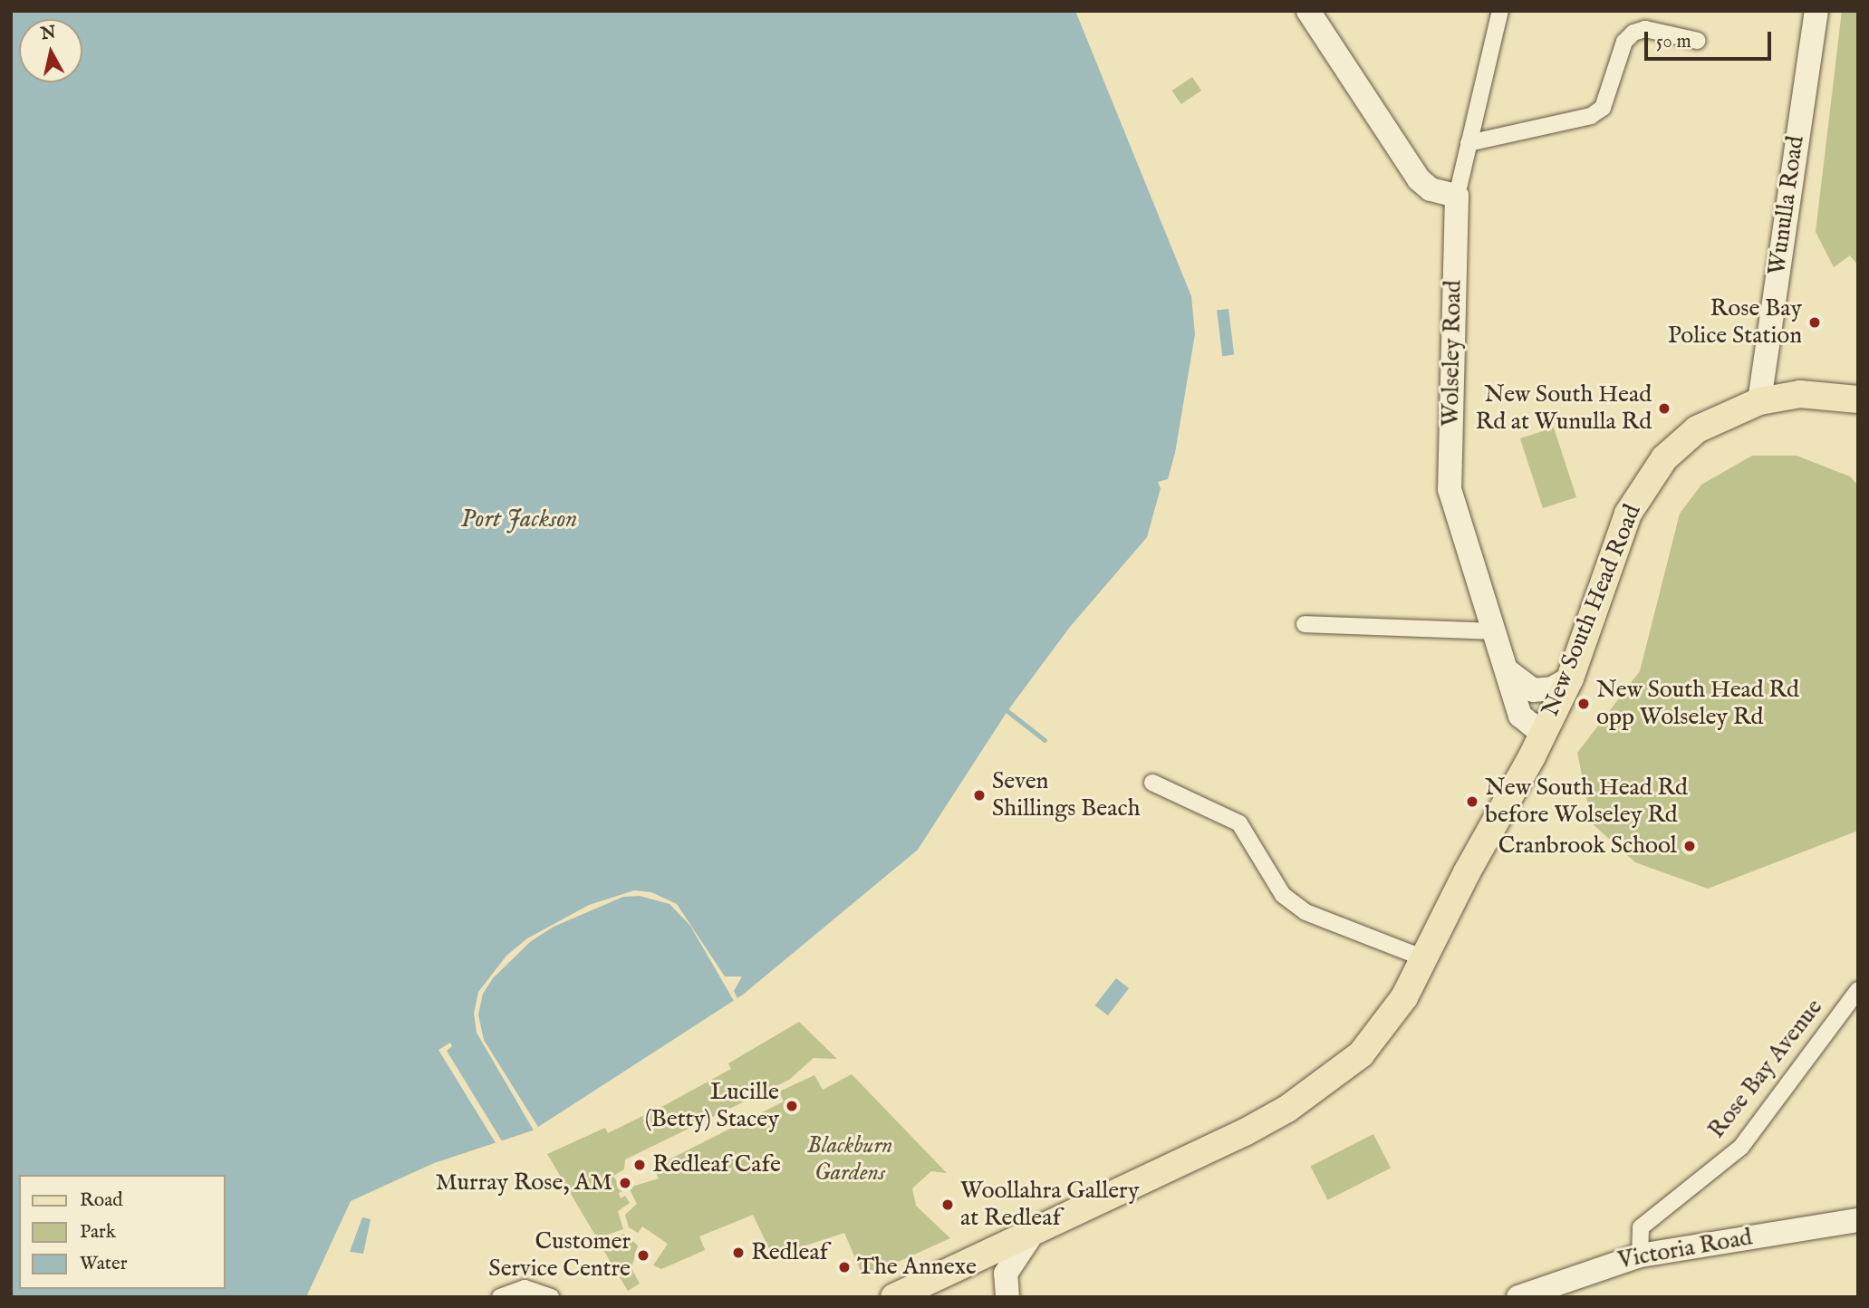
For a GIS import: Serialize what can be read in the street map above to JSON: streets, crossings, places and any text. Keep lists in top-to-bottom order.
{
  "streets": {
    "main road": ["New South Head Road"],
    "street": [
      "Wunulla Road",
      "Wolseley Road",
      "Rose Bay Avenue",
      "Victoria Road"
    ]
  },
  "crossings": [
    ["Wunulla Road", "New South Head Road"],
    ["Wolseley Road", "New South Head Road"],
    ["Rose Bay Avenue", "Victoria Road"]
  ],
  "water": ["Port Jackson"],
  "parks": ["Blackburn Gardens"],
  "places": [
    "Rose Bay Police Station",
    "New South Head Rd at Wunulla Rd",
    "New South Head Rd opp Wolseley Rd",
    "Seven Shillings Beach",
    "New South Head Rd before Wolseley Rd",
    "Cranbrook School",
    "Lucille (Betty) Stacey",
    "Redleaf Cafe",
    "Murray Rose, AM",
    "Woollahra Gallery at Redleaf",
    "Redleaf",
    "Customer Service Centre",
    "The Annexe"
  ],
  "legend": ["Road", "Park", "Water"],
  "scale_bar": "50 m",
  "north": "top"
}
